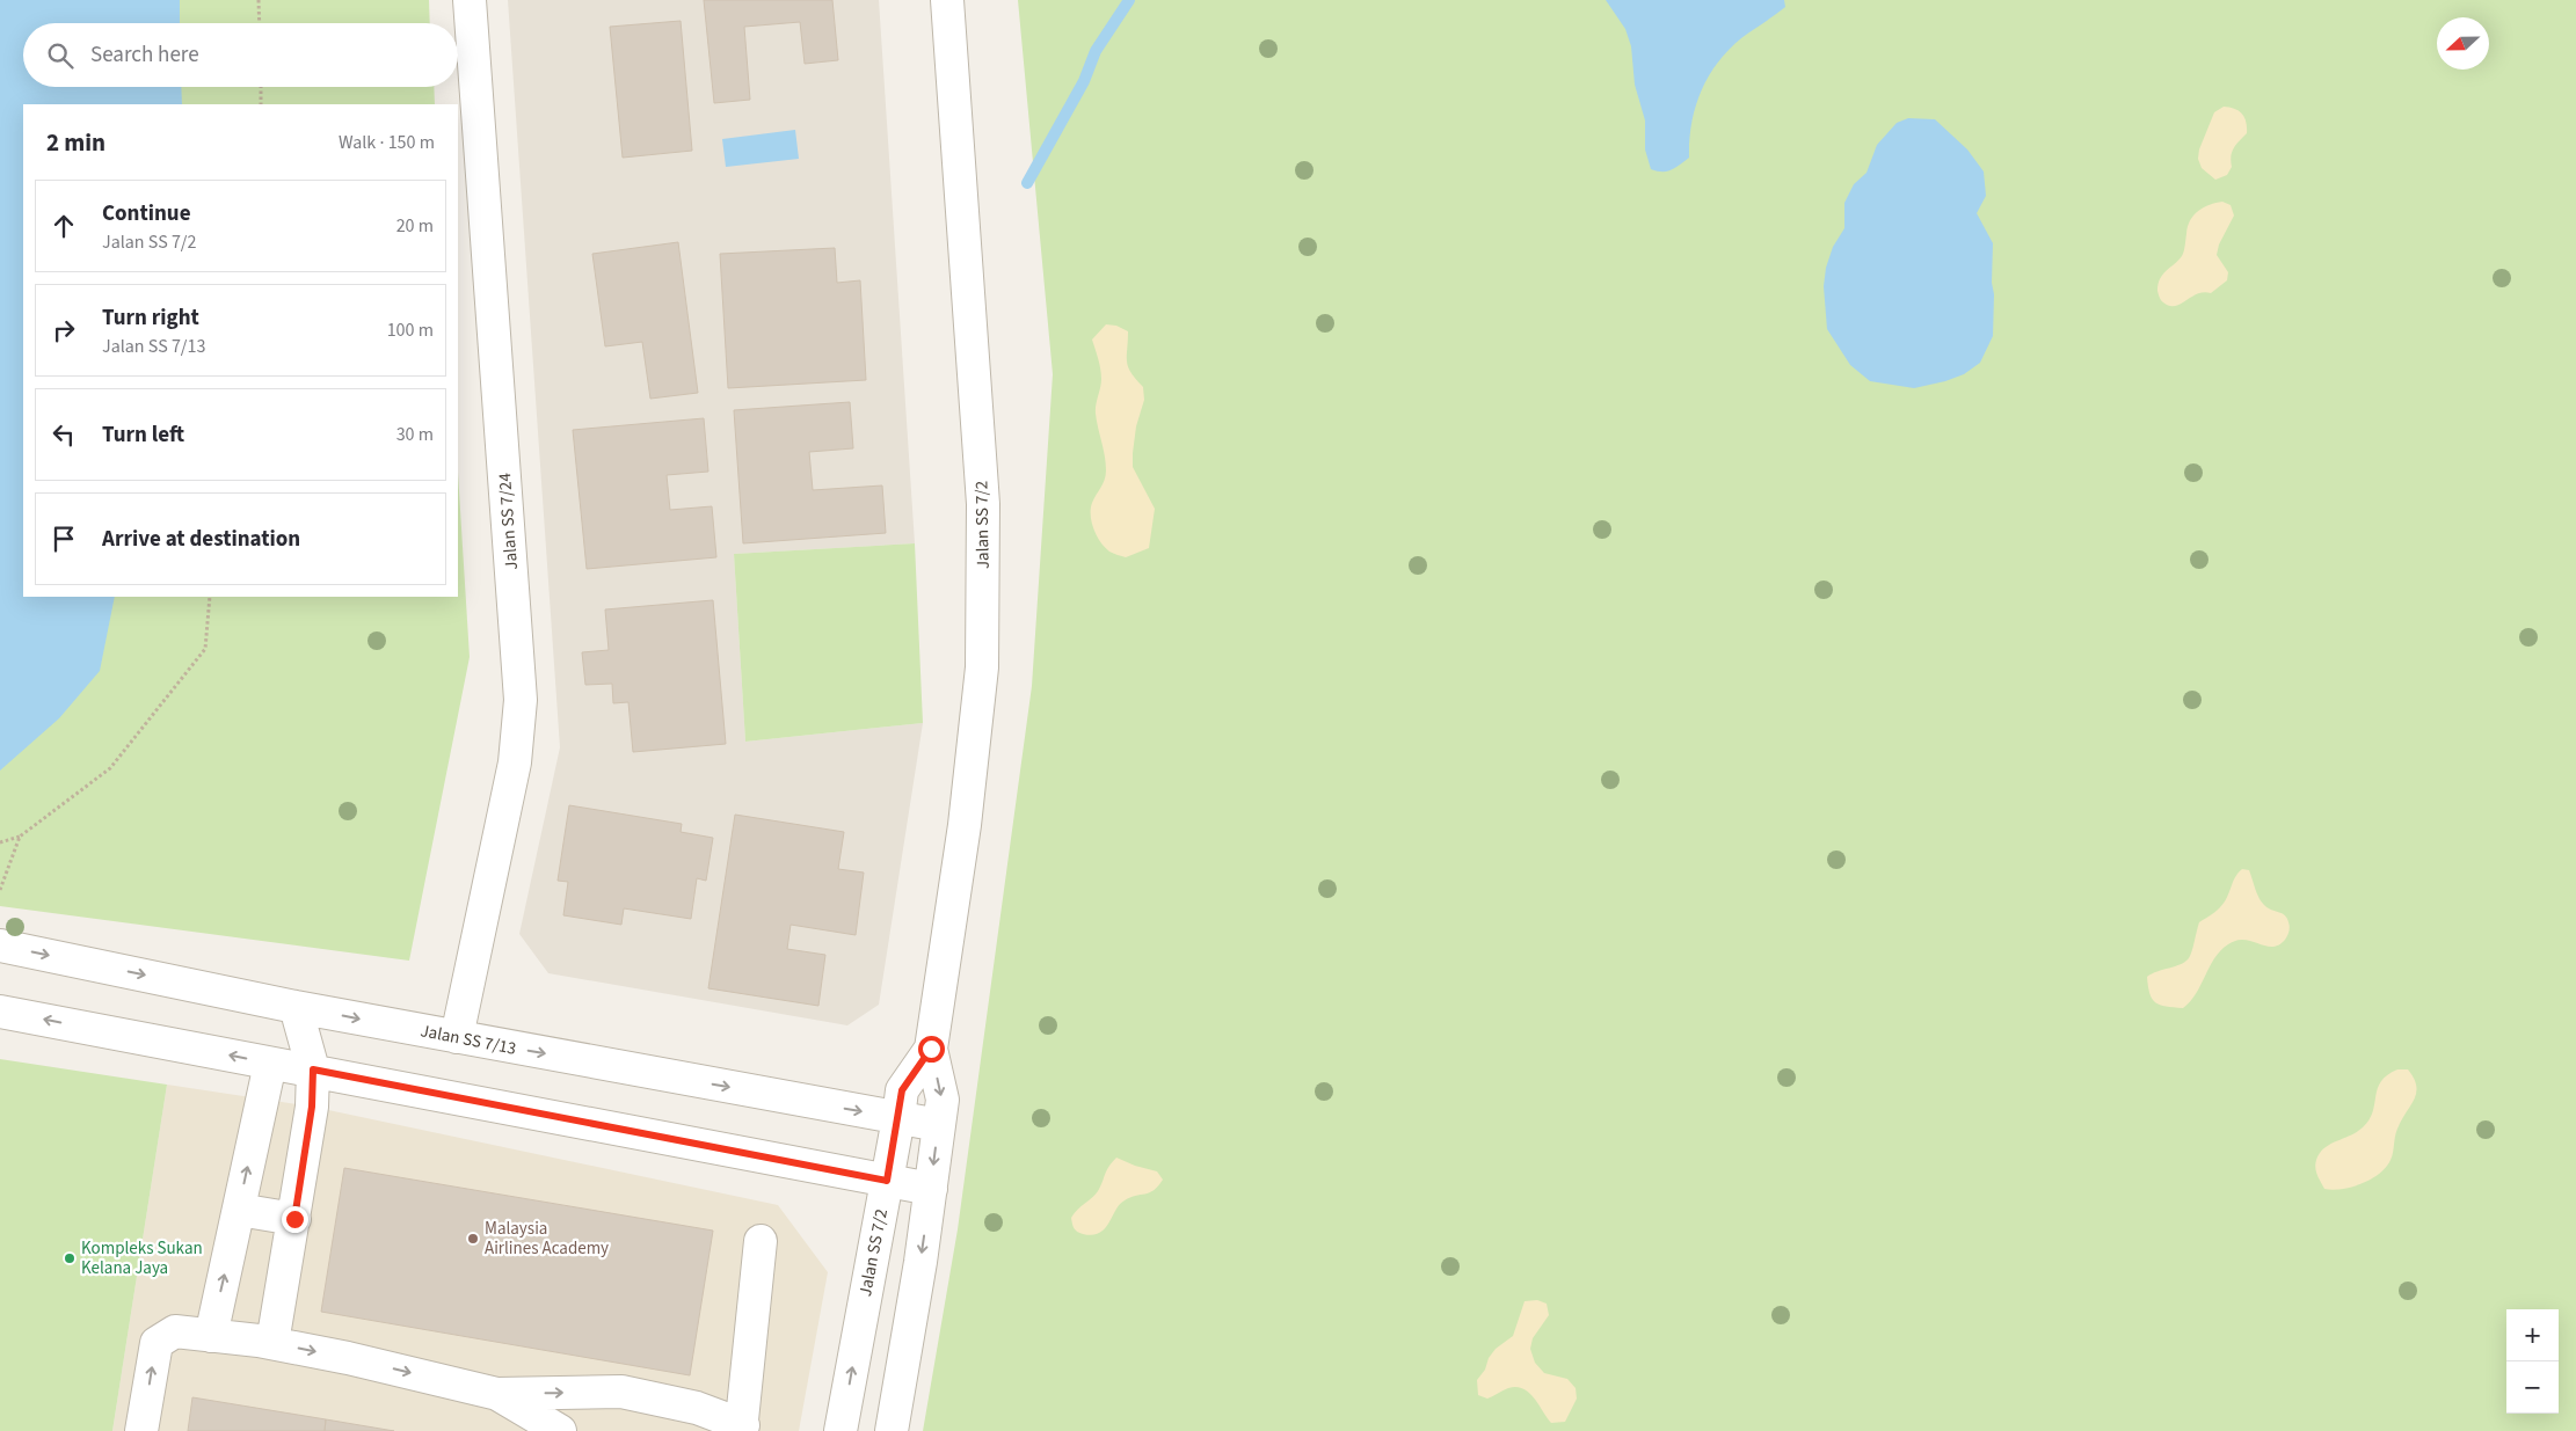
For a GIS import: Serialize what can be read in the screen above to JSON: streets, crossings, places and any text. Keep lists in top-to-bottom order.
{
  "streets": {
    "street": ["Jalan SS 7/24", "Jalan SS 7/2", "Jalan SS 7/13"]
  },
  "crossings": [
    ["Jalan SS 7/24", "Jalan SS 7/13"],
    ["Jalan SS 7/2", "Jalan SS 7/13"]
  ],
  "places": ["Malaysia Airlines Academy", "Kompleks Sukan Kelana Jaya"],
  "north": "left",
  "page": {
    "search": "Search here",
    "heading": ["2 min", "Walk · 150 m"],
    "list": [
      ["Continue", "Jalan SS 7/2", "20 m"],
      ["Turn right", "Jalan SS 7/13", "100 m"],
      ["Turn left", "30 m"],
      "Arrive at destination"
    ],
    "map_buttons": ["+", "−"]
  }
}
